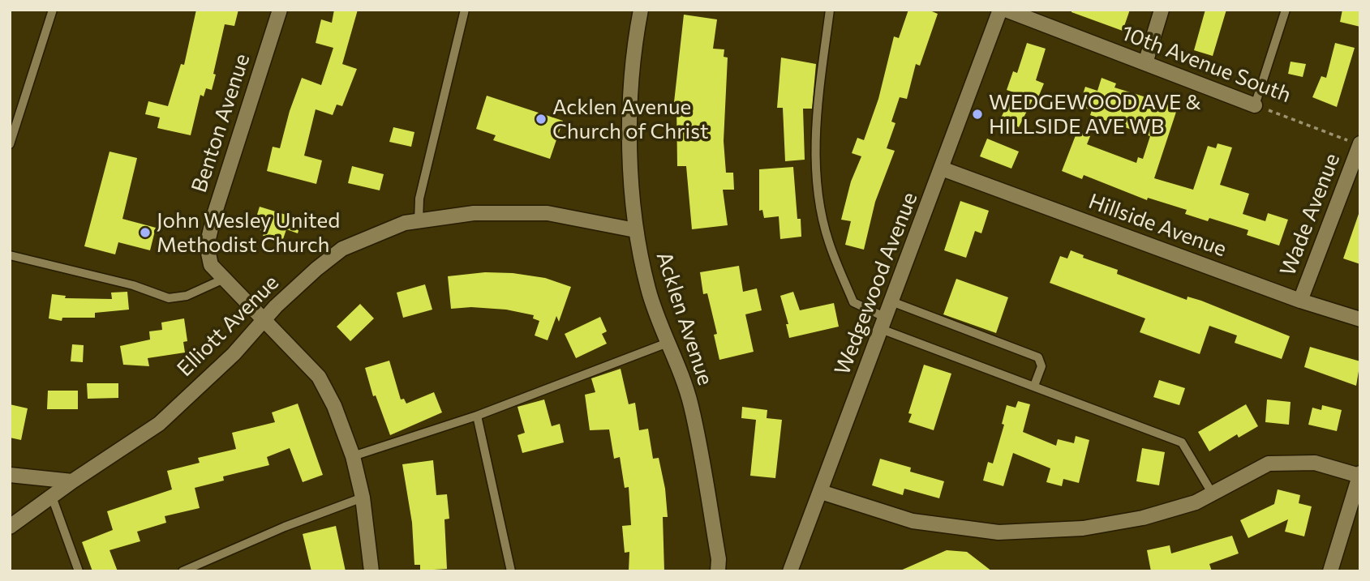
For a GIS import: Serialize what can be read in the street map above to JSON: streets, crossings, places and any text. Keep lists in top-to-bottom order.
{
  "streets": {
    "street": [
      "10th Avenue South",
      "Benton Avenue",
      "Wade Avenue",
      "Hillside Avenue",
      "Wedgewood Avenue",
      "Acklen Avenue",
      "Elliott Avenue"
    ]
  },
  "crossings": [
    ["10th Avenue South", "Wade Avenue"],
    ["Benton Avenue", "Elliott Avenue"],
    ["Wade Avenue", "Hillside Avenue"],
    ["Hillside Avenue", "Wedgewood Avenue"],
    ["Acklen Avenue", "Elliott Avenue"]
  ],
  "places": ["WEDGEWOOD AVE & HILLSIDE AVE WB", "Acklen Avenue Church of Christ", "John Wesley United Methodist Church"]
}
